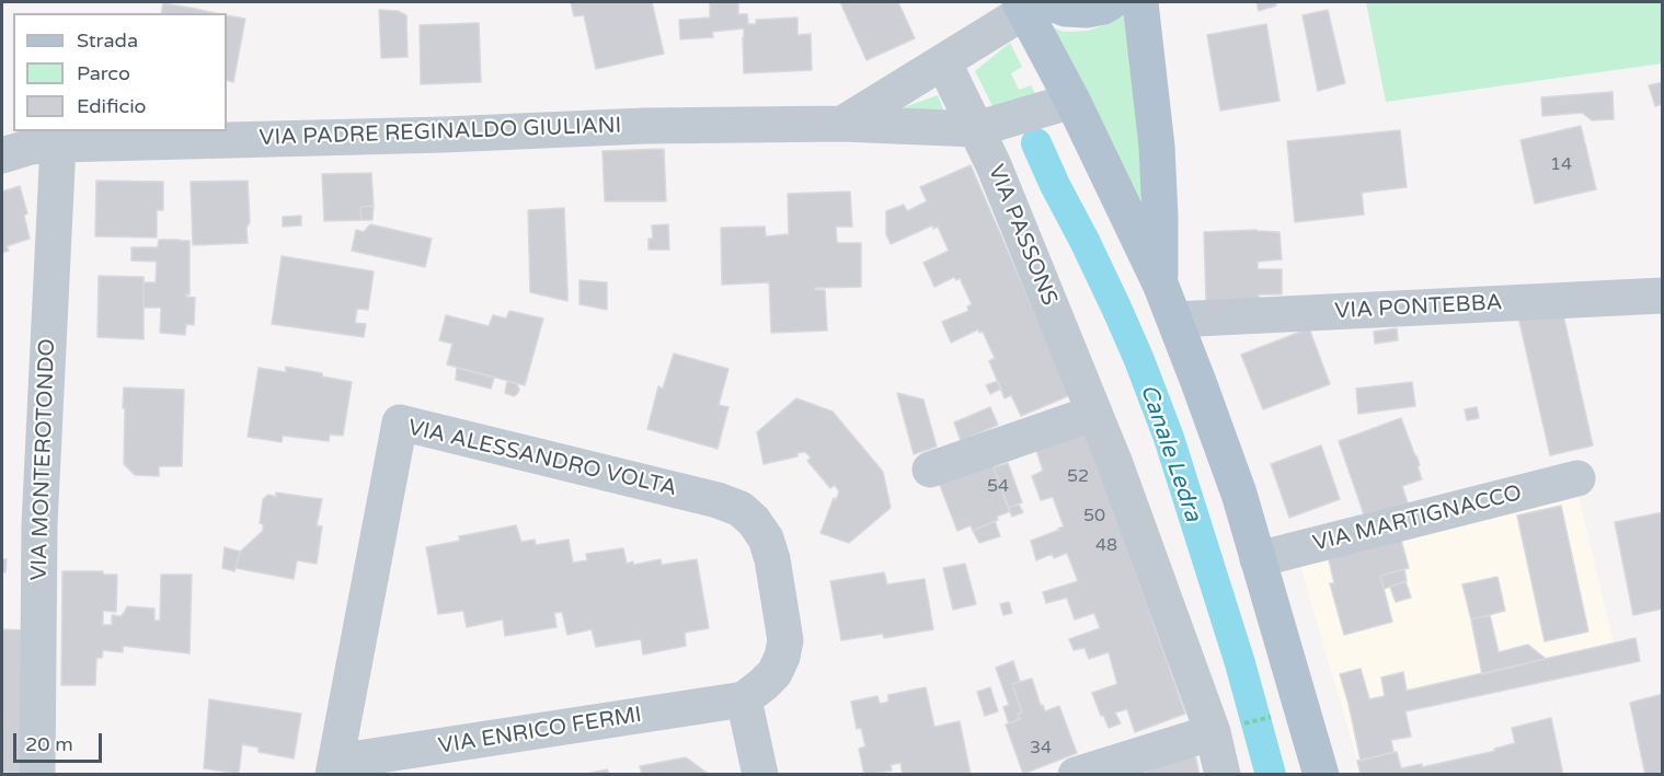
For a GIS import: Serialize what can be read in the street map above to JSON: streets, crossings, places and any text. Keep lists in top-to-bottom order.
{
  "streets": {
    "street": [
      "VIA PADRE REGINALDO GIULIANI",
      "VIA PASSONS",
      "VIA PONTEBBA",
      "VIA ALESSANDRO VOLTA",
      "VIA MONTEROTONDO",
      "VIA MARTIGNACCO",
      "VIA ENRICO FERMI"
    ]
  },
  "crossings": [
    ["VIA PADRE REGINALDO GIULIANI", "VIA PASSONS"],
    ["VIA PADRE REGINALDO GIULIANI", "VIA MONTEROTONDO"],
    ["VIA ALESSANDRO VOLTA", "VIA ENRICO FERMI"]
  ],
  "water": ["Canale Ledra"],
  "house_numbers": [
    "14",
    "52",
    "54",
    "50",
    "48",
    "34"
  ],
  "legend": ["Strada", "Parco", "Edificio"],
  "scale_bar": "20 m"
}
